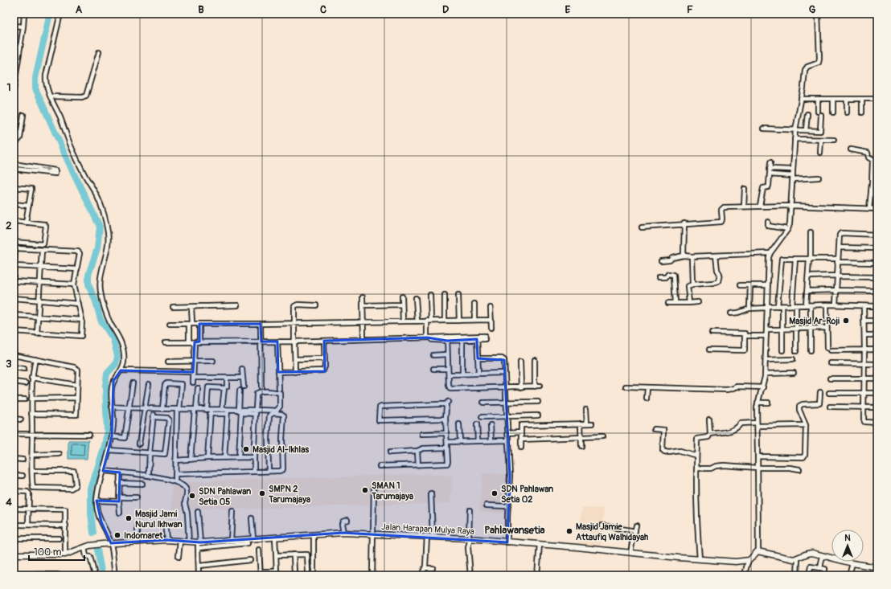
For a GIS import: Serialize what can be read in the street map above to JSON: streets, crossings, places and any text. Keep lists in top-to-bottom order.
{
  "streets": {
    "street": ["Jalan Harapan Mulya Raya"]
  },
  "districts": ["Pahlawansetia"],
  "places": [
    "Masjid Ar-Roji",
    "Masjid Al-Ikhlas",
    "SMAN 1 Tarumajaya",
    "SMPN 2 Tarumajaya",
    "SDN Pahlawan Setia 02",
    "SDN Pahlawan Setia 05",
    "Masjid Jami Nurul Ikhwan",
    "Masjid Jamie Attaufiq Walhidayah",
    "Indomaret"
  ],
  "scale_bar": "100 m",
  "north": "top",
  "grid": {
    "columns": [
      "A",
      "B",
      "C",
      "D",
      "E",
      "F",
      "G"
    ],
    "rows": [
      "1",
      "2",
      "3",
      "4"
    ]
  }
}
